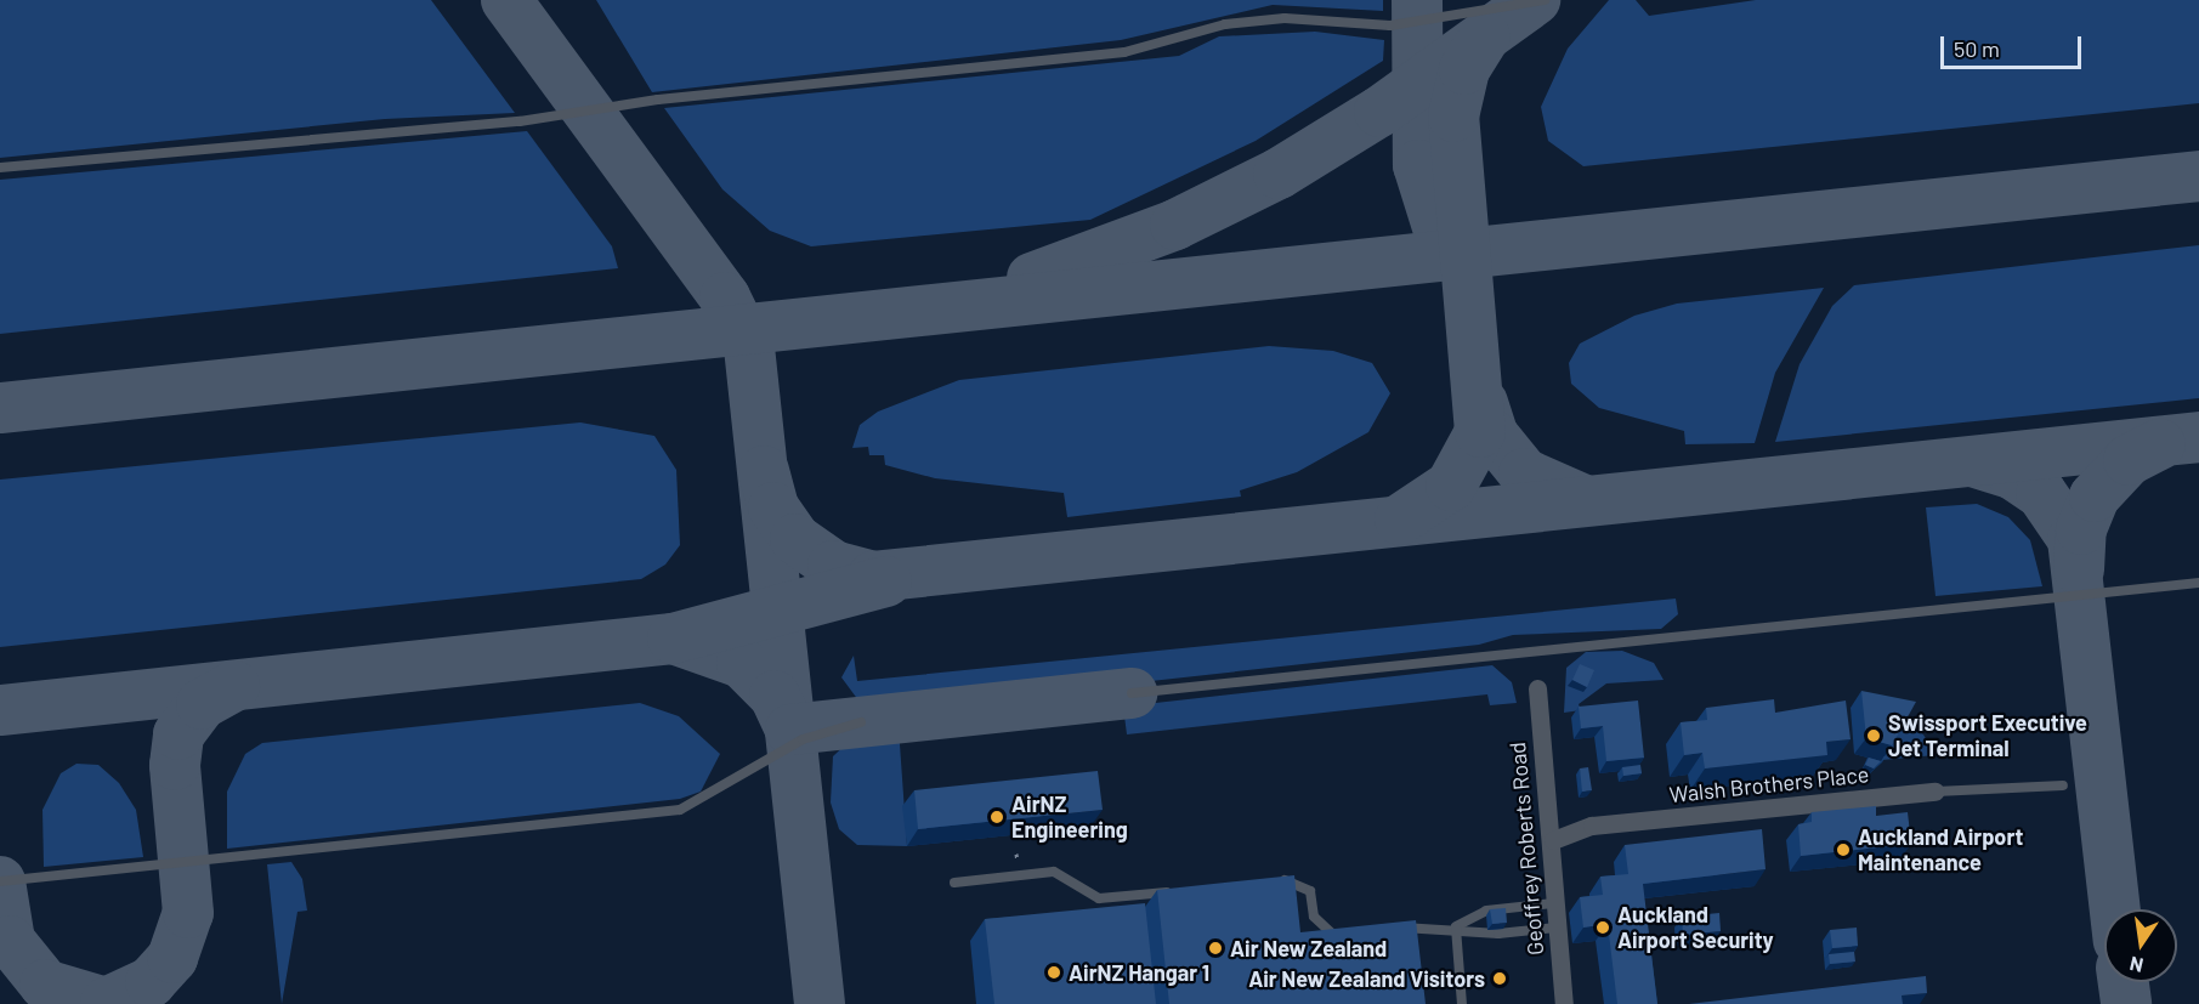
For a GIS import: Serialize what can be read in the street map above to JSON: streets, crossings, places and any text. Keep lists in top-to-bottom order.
{
  "streets": {
    "street": ["Walsh Brothers Place", "Geoffrey Roberts Road"]
  },
  "crossings": [
    ["Walsh Brothers Place", "Geoffrey Roberts Road"]
  ],
  "places": [
    "Swissport Executive Jet Terminal",
    "AirNZ Engineering",
    "Auckland Airport Maintenance",
    "Auckland Airport Security",
    "Air New Zealand",
    "AirNZ Hangar 1",
    "Air New Zealand Visitors"
  ],
  "scale_bar": "50 m",
  "north": "bottom"
}
